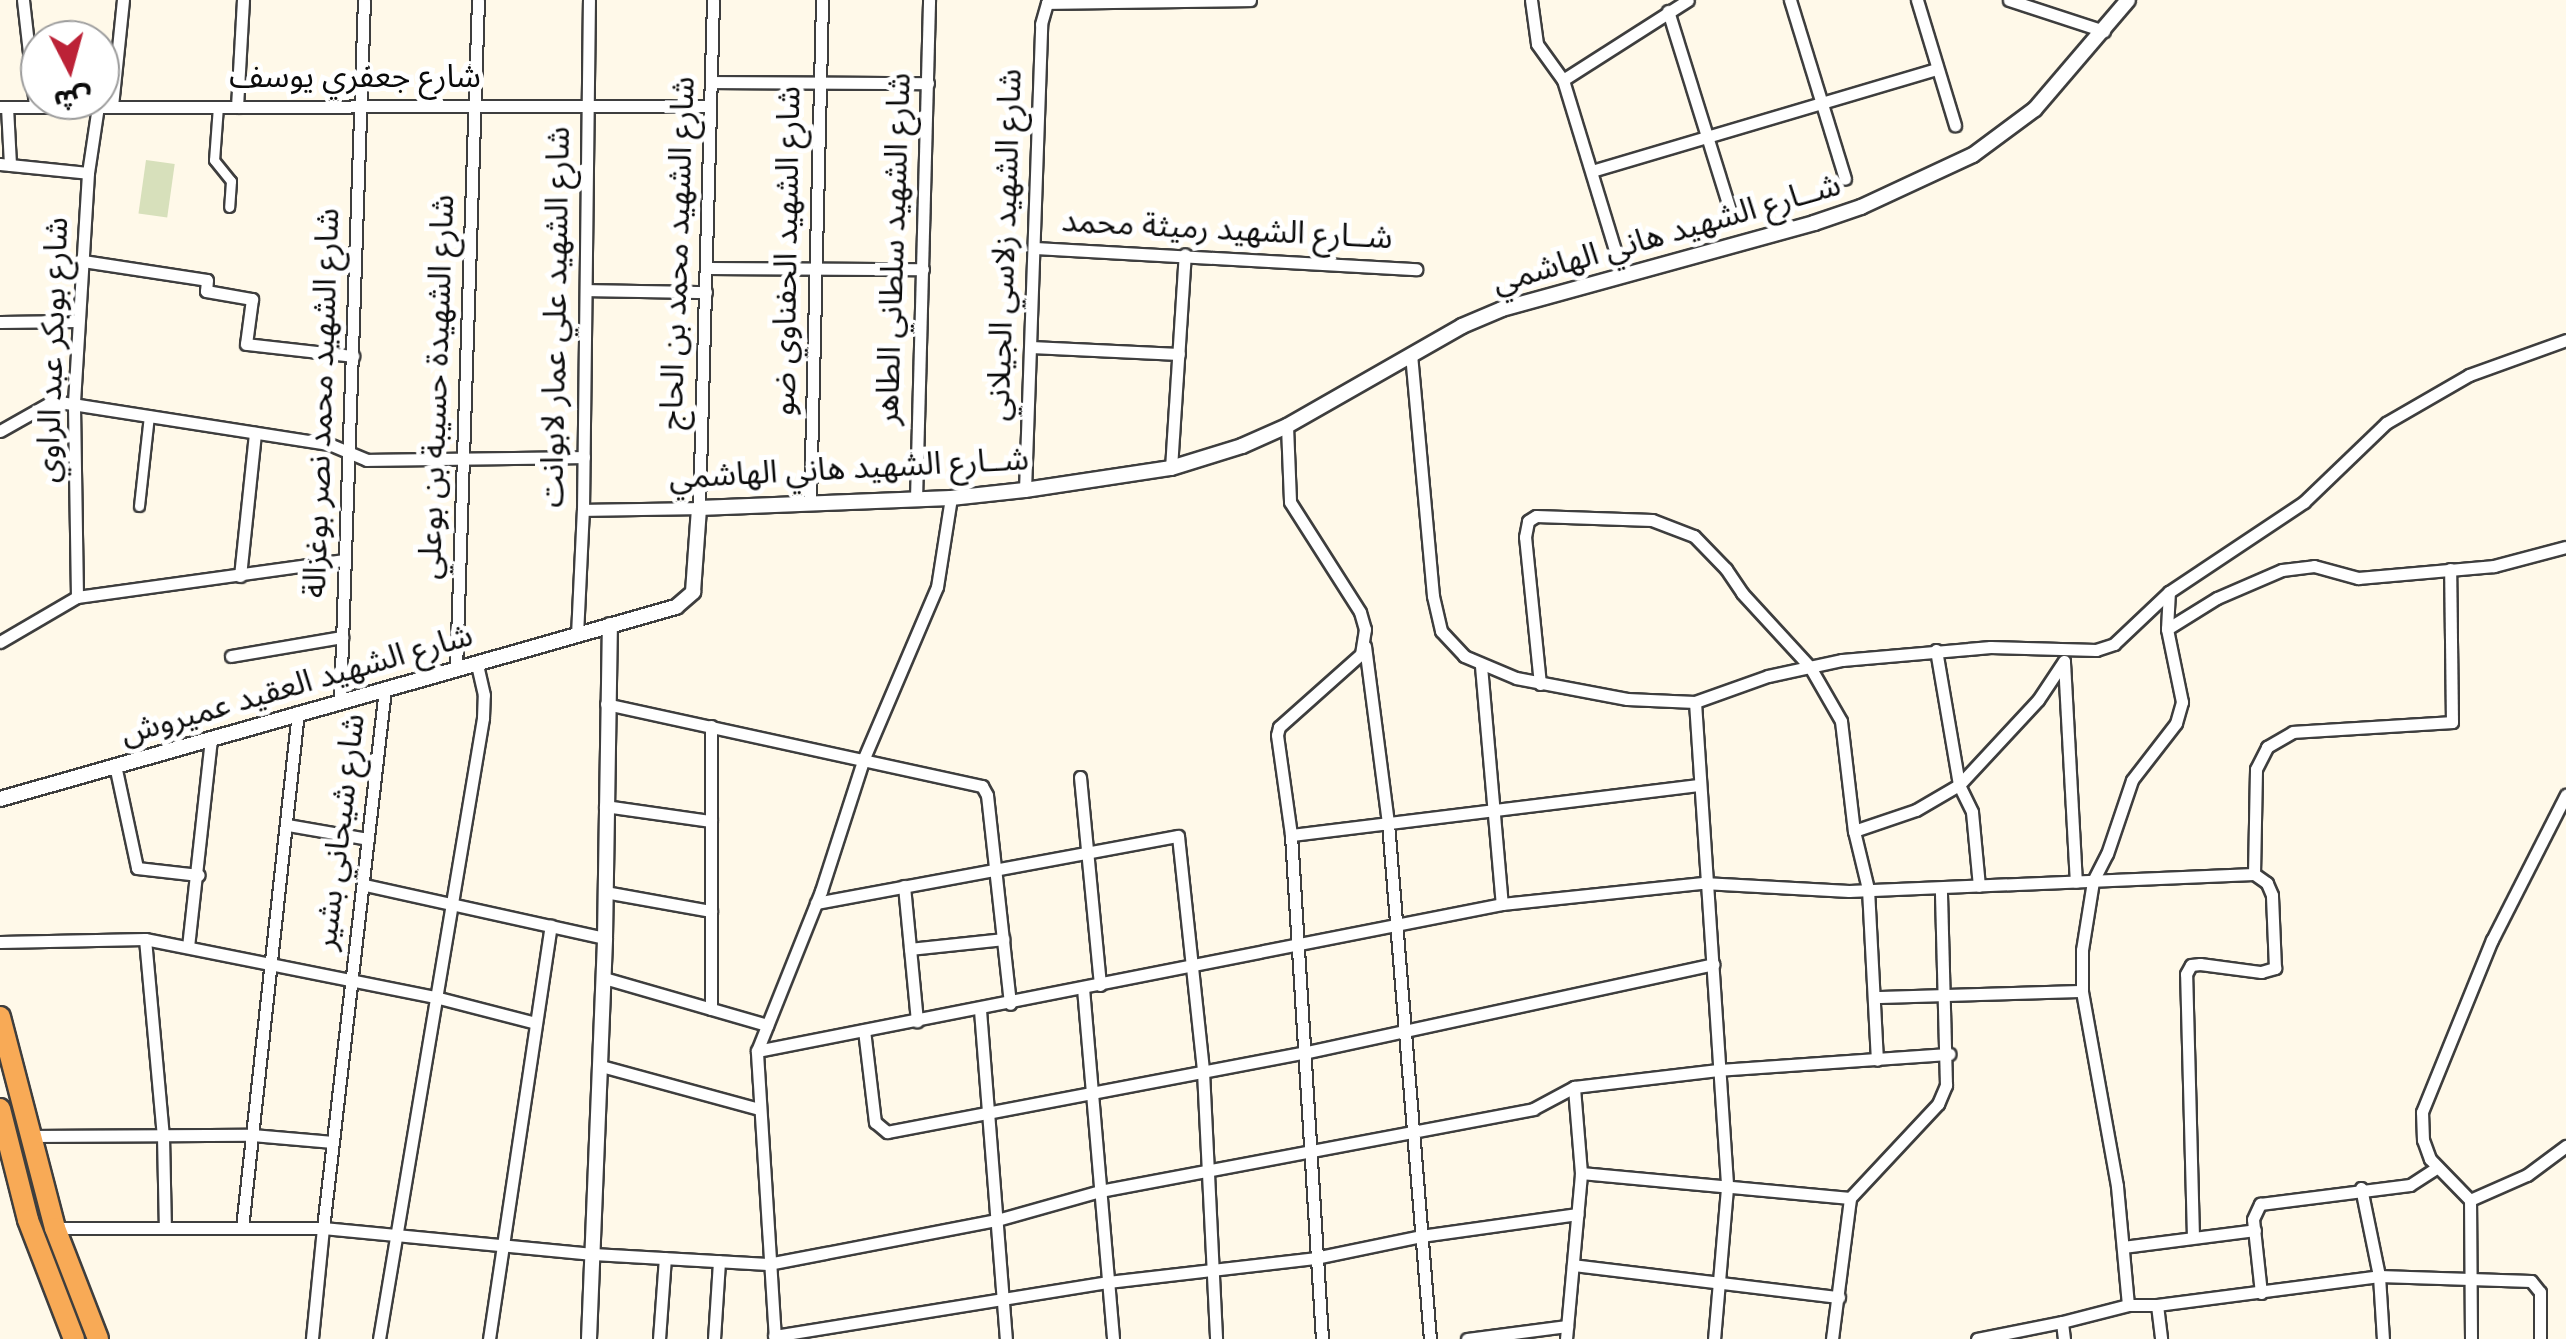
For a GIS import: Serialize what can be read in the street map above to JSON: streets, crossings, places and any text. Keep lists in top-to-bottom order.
{
  "streets": {
    "street": [
      "شارع جعفري يوسف",
      "شــارع الشهيد رميثة محمد",
      "شــارع الشهيد هاني الهاشمي",
      "شارع الشهيد زلاسي الجيلاني",
      "شارع الشهيد سلطاني الطاهر",
      "شارع الشهيد الحفناوي ضو",
      "شارع الشهيد محمد بن الحاج",
      "شارع الشهيد علي عمار لابوانت",
      "شارع بوبكر عبد الراوي",
      "شارع الشهيدة حسيبة بن بوعلي",
      "شارع الشهيد محمد نصر بوغزالة",
      "شارع الشهيد العقيد عميروش",
      "شارع شيحاني بشير"
    ]
  },
  "crossings": [
    ["شارع جعفري يوسف", "شارع الشهيد محمد بن الحاج"],
    ["شارع جعفري يوسف", "شارع الشهيد علي عمار لابوانت"],
    ["شارع جعفري يوسف", "شارع الشهيدة حسيبة بن بوعلي"],
    ["شارع جعفري يوسف", "شارع الشهيد محمد نصر بوغزالة"],
    ["شــارع الشهيد رميثة محمد", "شارع الشهيد زلاسي الجيلاني"],
    ["شــارع الشهيد هاني الهاشمي", "شارع الشهيد زلاسي الجيلاني"],
    ["شــارع الشهيد هاني الهاشمي", "شارع الشهيد سلطاني الطاهر"],
    ["شــارع الشهيد هاني الهاشمي", "شارع الشهيد الحفناوي ضو"],
    ["شــارع الشهيد هاني الهاشمي", "شارع الشهيد محمد بن الحاج"],
    ["شــارع الشهيد هاني الهاشمي", "شارع الشهيد علي عمار لابوانت"],
    ["شــارع الشهيد هاني الهاشمي", "شارع الشهيد العقيد عميروش"],
    ["شارع الشهيد محمد بن الحاج", "شارع الشهيد العقيد عميروش"],
    ["شارع الشهيد علي عمار لابوانت", "شارع الشهيد العقيد عميروش"],
    ["شارع الشهيدة حسيبة بن بوعلي", "شارع الشهيد العقيد عميروش"],
    ["شارع الشهيد محمد نصر بوغزالة", "شارع الشهيد العقيد عميروش"],
    ["شارع الشهيد العقيد عميروش", "شارع شيحاني بشير"]
  ],
  "north": "bottom"
}
